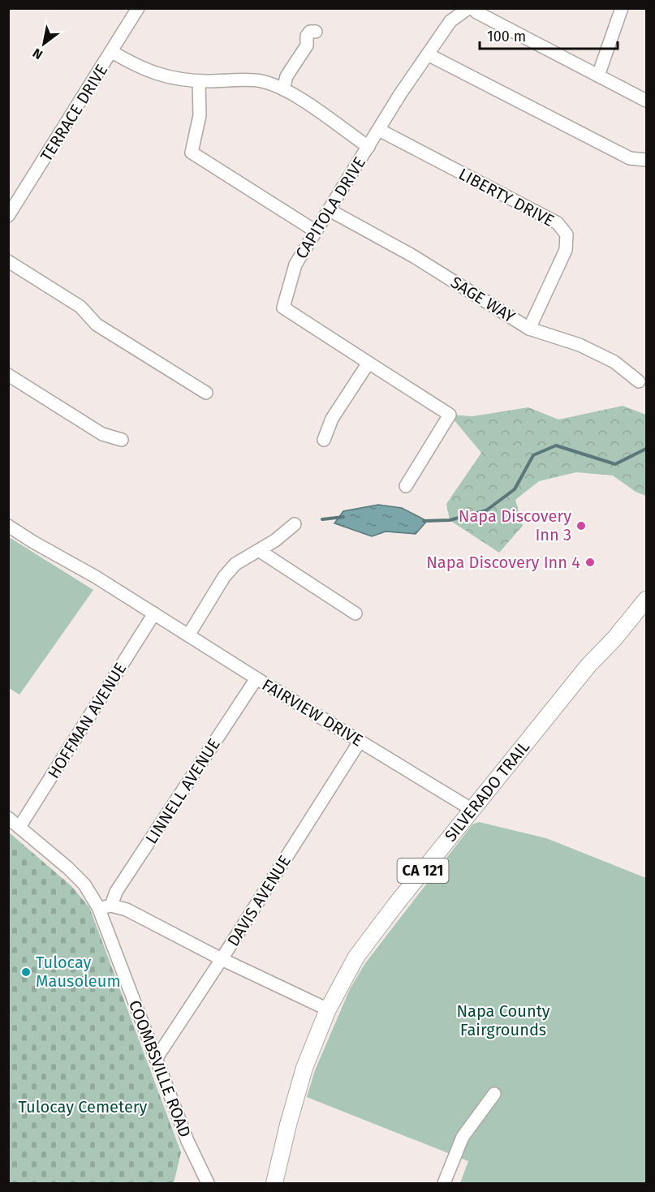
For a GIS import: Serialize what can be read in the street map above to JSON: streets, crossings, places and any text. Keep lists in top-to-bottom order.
{
  "streets": {
    "main road": ["SILVERADO TRAIL", "CA 121"],
    "street": [
      "TERRACE DRIVE",
      "LIBERTY DRIVE",
      "CAPITOLA DRIVE",
      "SAGE WAY",
      "FAIRVIEW DRIVE",
      "HOFFMAN AVENUE",
      "LINNELL AVENUE",
      "DAVIS AVENUE",
      "COOMBSVILLE ROAD"
    ]
  },
  "crossings": [
    ["LIBERTY DRIVE", "CAPITOLA DRIVE"],
    ["LIBERTY DRIVE", "SAGE WAY"],
    ["CAPITOLA DRIVE", "SAGE WAY"],
    ["FAIRVIEW DRIVE", "HOFFMAN AVENUE"],
    ["FAIRVIEW DRIVE", "LINNELL AVENUE"],
    ["FAIRVIEW DRIVE", "SILVERADO TRAIL"],
    ["FAIRVIEW DRIVE", "DAVIS AVENUE"],
    ["HOFFMAN AVENUE", "COOMBSVILLE ROAD"],
    ["DAVIS AVENUE", "COOMBSVILLE ROAD"]
  ],
  "parks": ["Napa County Fairgrounds", "Tulocay Cemetery"],
  "places": ["Napa Discovery Inn 3", "Napa Discovery Inn 4", "Tulocay Mausoleum"],
  "scale_bar": "100 m",
  "north": "bottom left"
}
